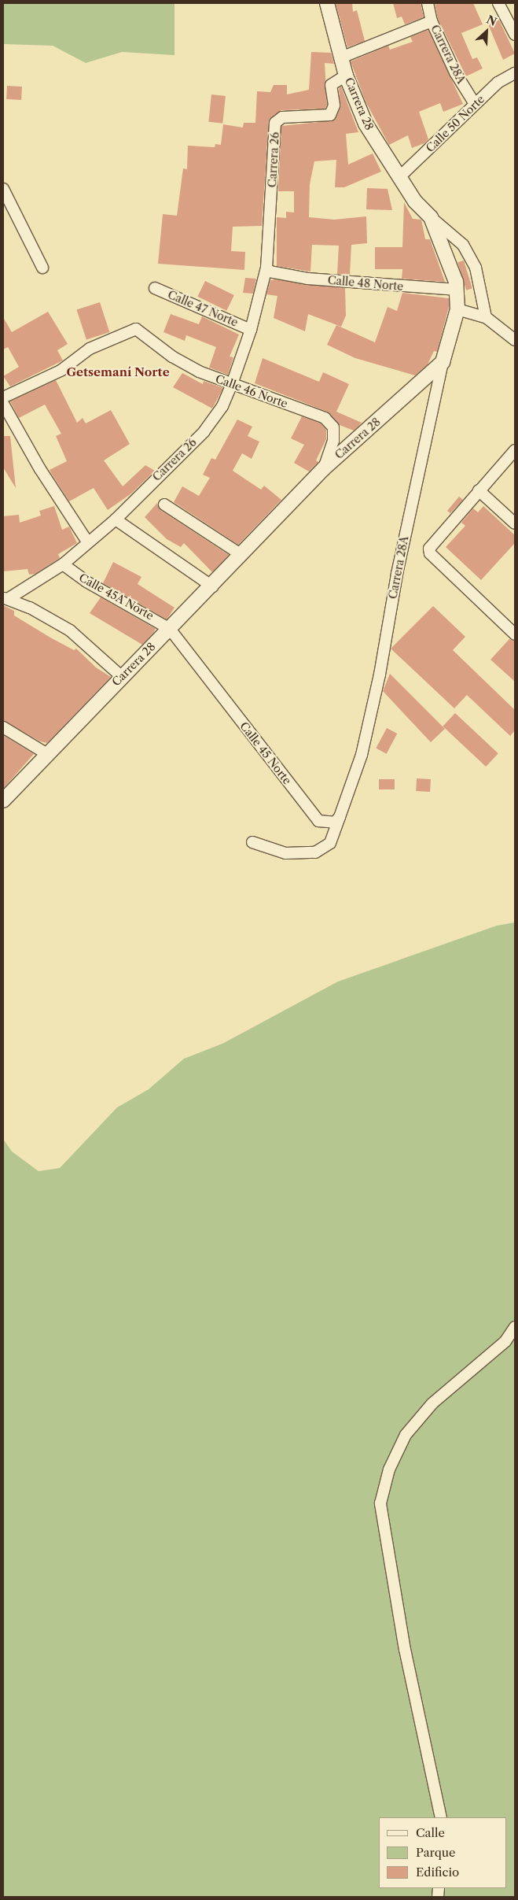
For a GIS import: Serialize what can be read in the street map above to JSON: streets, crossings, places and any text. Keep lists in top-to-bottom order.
{
  "streets": {
    "street": [
      "Carrera 28A",
      "Carrera 28",
      "Calle 50 Norte",
      "Carrera 26",
      "Calle 48 Norte",
      "Calle 47 Norte",
      "Calle 46 Norte",
      "Calle 45A Norte",
      "Calle 45 Norte"
    ]
  },
  "crossings": [
    ["Carrera 28A", "Carrera 28"],
    ["Carrera 28A", "Calle 50 Norte"],
    ["Carrera 28A", "Calle 45 Norte"],
    ["Carrera 28", "Calle 50 Norte"],
    ["Carrera 28", "Carrera 26"],
    ["Carrera 28", "Calle 48 Norte"],
    ["Carrera 28", "Calle 46 Norte"],
    ["Carrera 28", "Calle 45A Norte"],
    ["Carrera 28", "Calle 45 Norte"],
    ["Carrera 26", "Calle 48 Norte"],
    ["Carrera 26", "Calle 47 Norte"],
    ["Carrera 26", "Calle 46 Norte"],
    ["Carrera 26", "Calle 45A Norte"],
    ["Calle 45A Norte", "Calle 45 Norte"]
  ],
  "districts": ["Getsemaní Norte"],
  "legend": ["Calle", "Parque", "Edificio"],
  "north": "top right"
}
